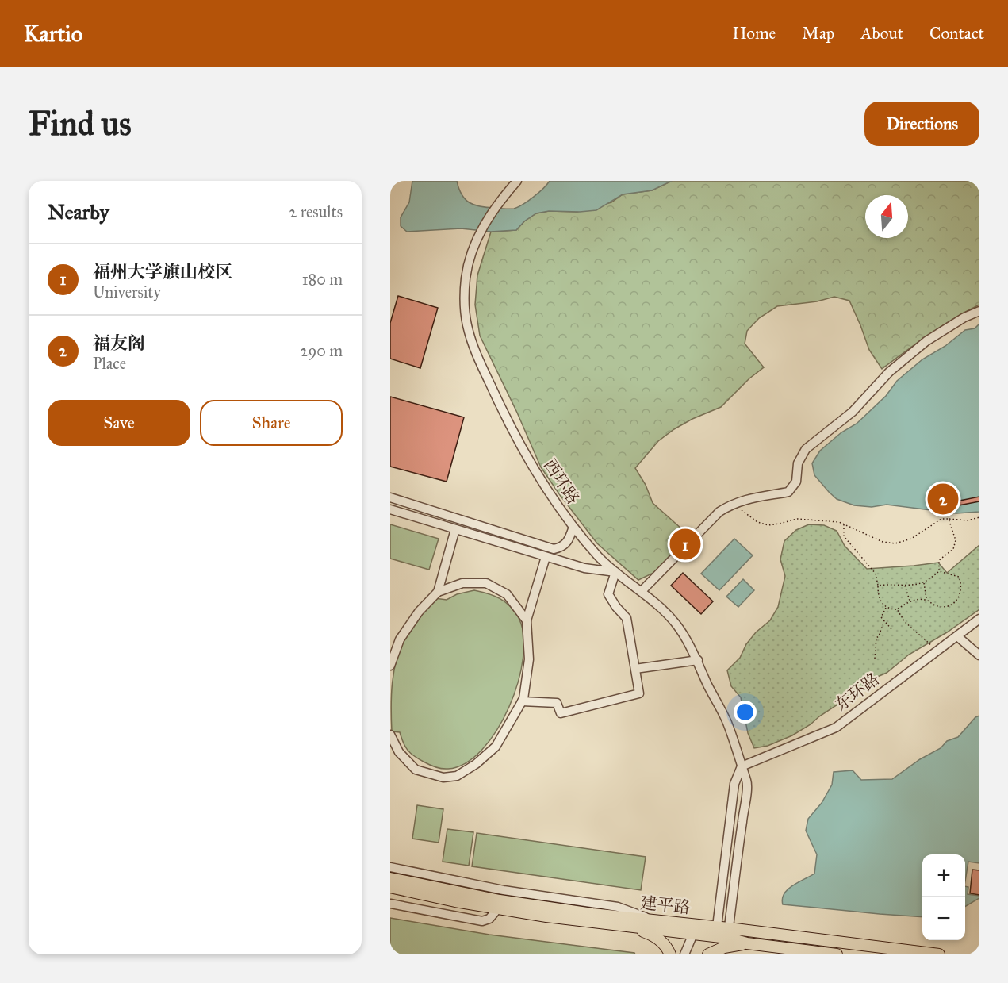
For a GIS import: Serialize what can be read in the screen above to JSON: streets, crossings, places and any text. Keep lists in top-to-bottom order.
{
  "streets": {
    "main road": ["建平路"],
    "street": ["西环路", "东环路"]
  },
  "crossings": [
    ["西环路", "东环路"],
    ["西环路", "建平路"]
  ],
  "north": "top",
  "page": {
    "header": "Kartio",
    "nav": [
      "Home",
      "Map",
      "About",
      "Contact"
    ],
    "buttons": [
      "Directions",
      ["Save", "Share"]
    ],
    "title": "Find us",
    "heading": ["Nearby", "2 results"],
    "list": [
      {
        "mark": "1",
        "name": "福州大学旗山校区",
        "note": "University",
        "value": "180 m"
      },
      {
        "mark": "2",
        "name": "福友阁",
        "note": "Place",
        "value": "290 m"
      }
    ],
    "pins": ["2", "1"],
    "map_buttons": ["+", "−"]
  }
}
